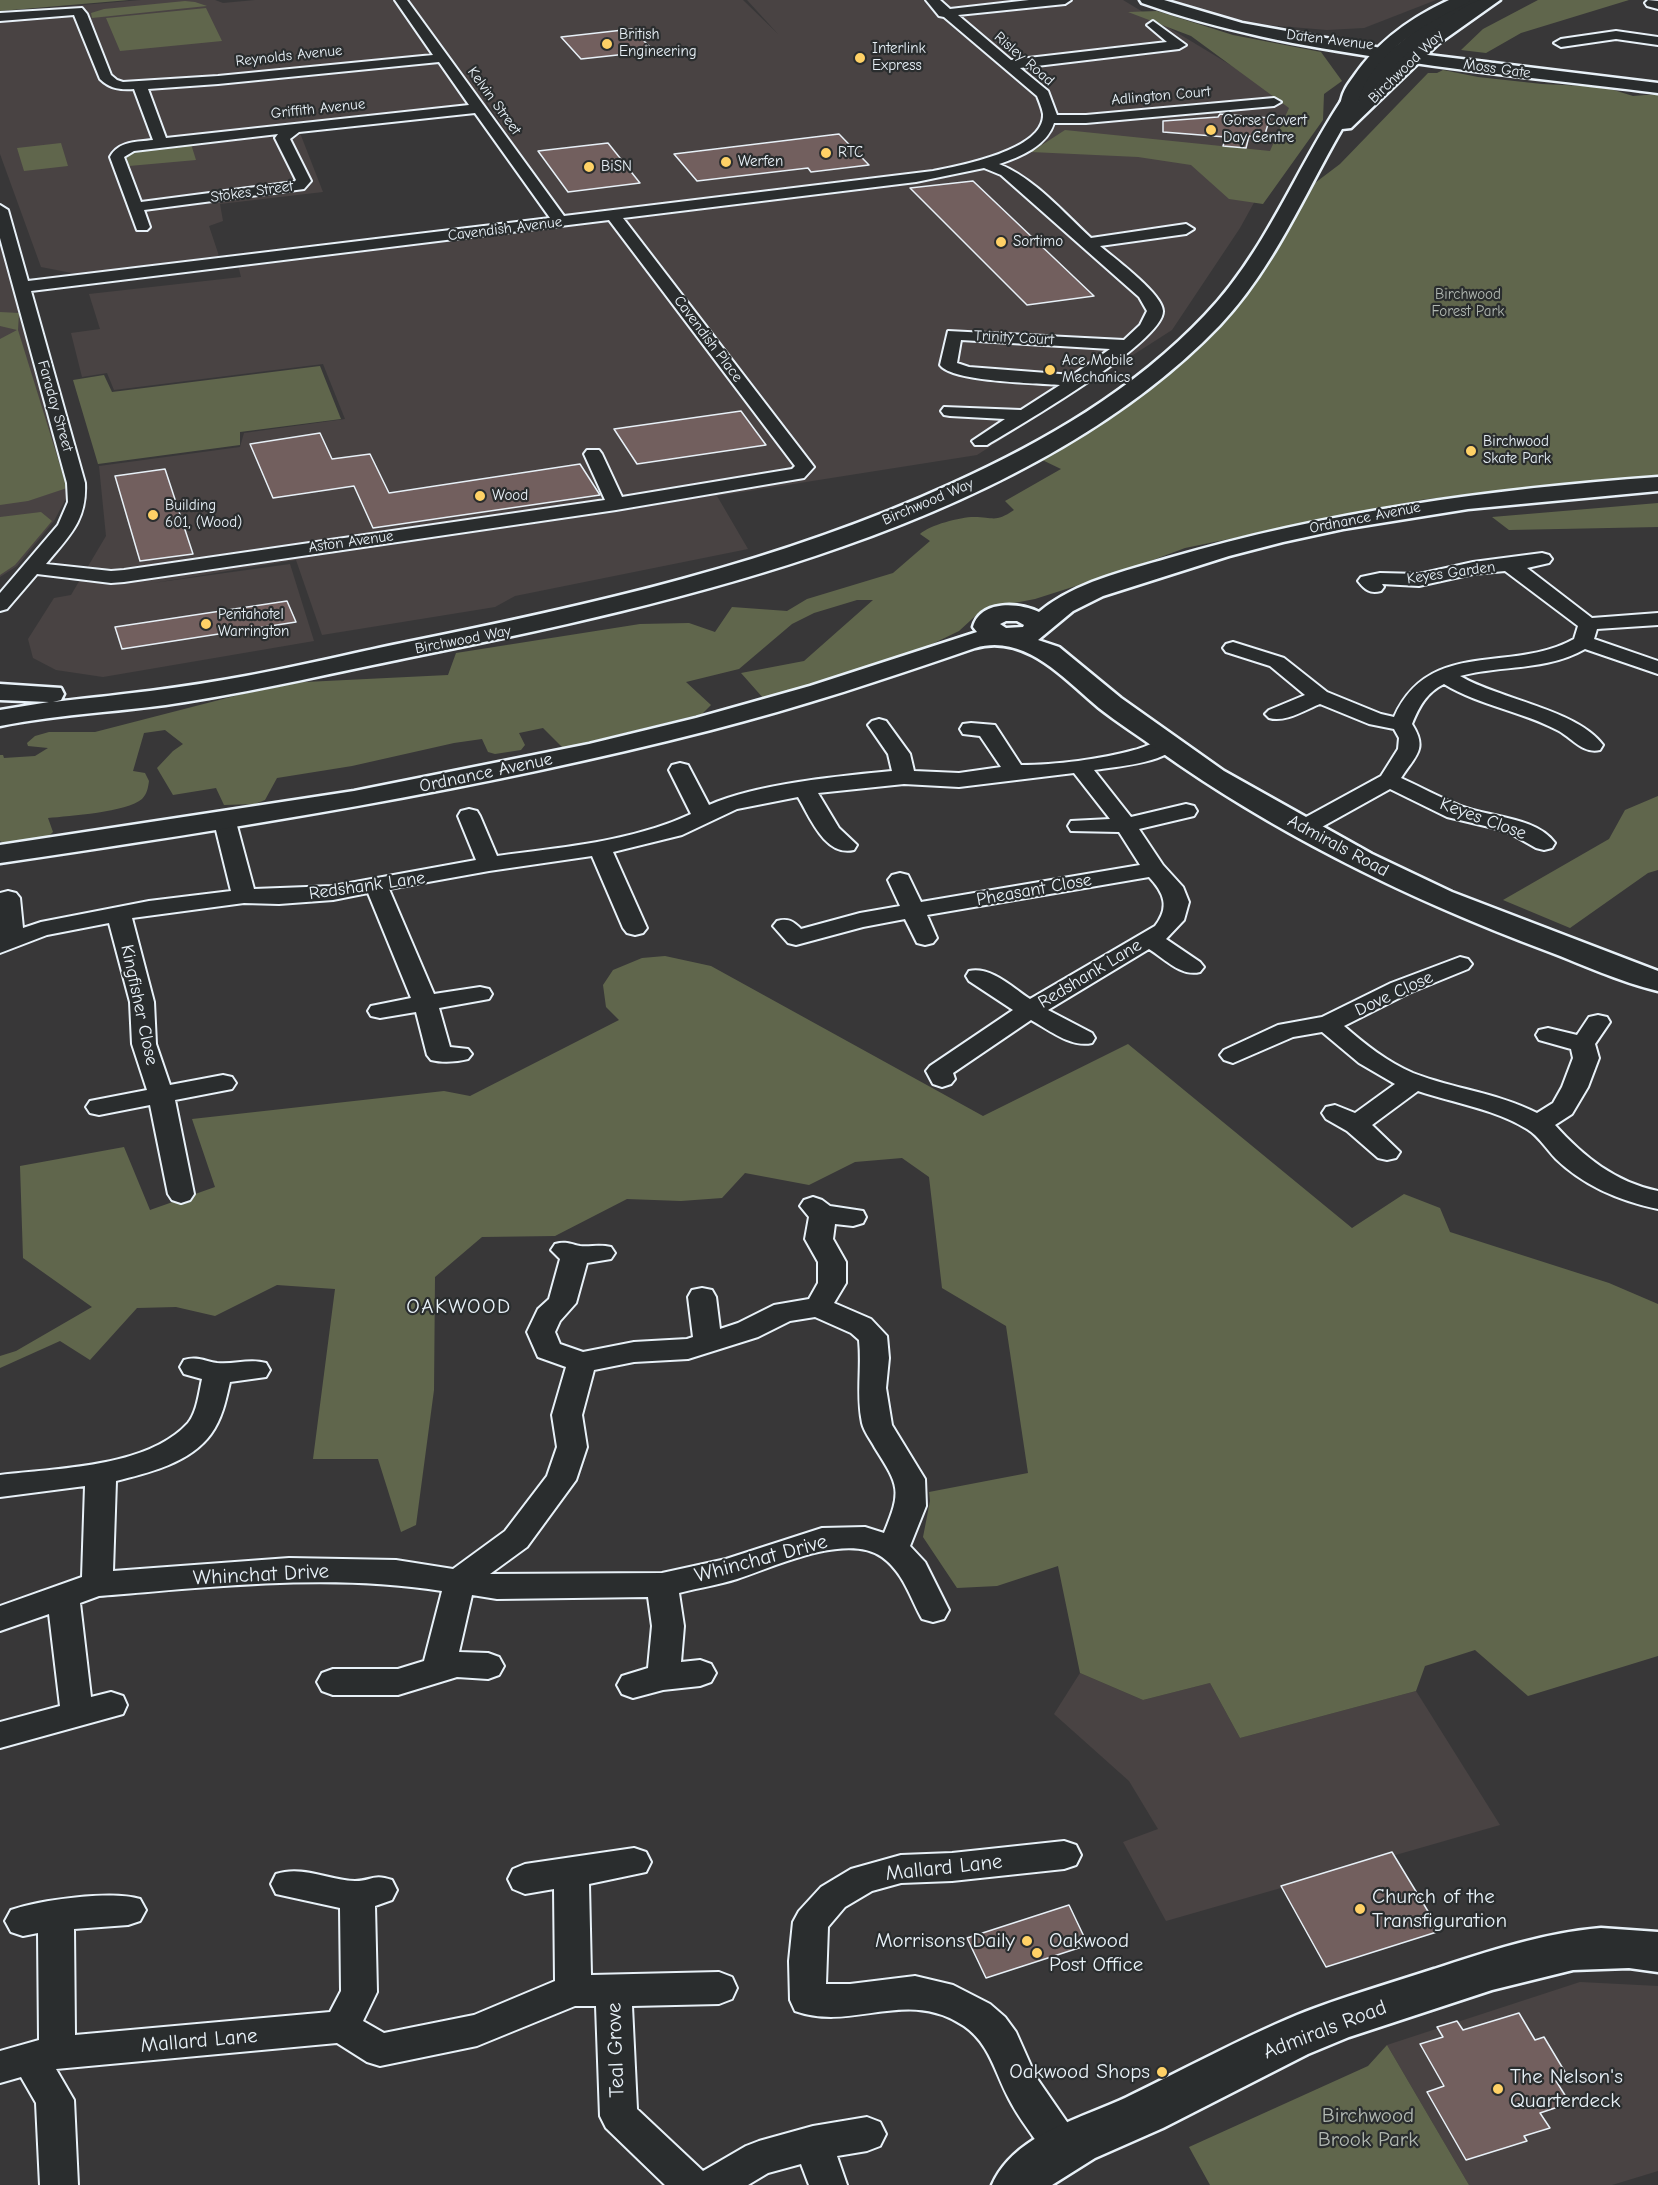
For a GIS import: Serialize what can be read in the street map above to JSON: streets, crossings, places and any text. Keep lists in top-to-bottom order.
{
  "streets": {
    "street": [
      "Daten Avenue",
      "Reynolds Avenue",
      "Risley Road",
      "Birchwood Way",
      "Moss Gate",
      "Adlington Court",
      "Kelvin Street",
      "Griffith Avenue",
      "Stokes Street",
      "Cavendish Avenue",
      "Trinity Court",
      "Cavendish Place",
      "Faraday Street",
      "Ordnance Avenue",
      "Aston Avenue",
      "Keyes Garden",
      "Keyes Close",
      "Admirals Road",
      "Redshank Lane",
      "Pheasant Close",
      "Dove Close",
      "Kingfisher Close",
      "Whinchat Drive",
      "Mallard Lane",
      "Teal Grove"
    ]
  },
  "crossings": [
    ["Daten Avenue", "Birchwood Way"],
    ["Daten Avenue", "Moss Gate"],
    ["Reynolds Avenue", "Kelvin Street"],
    ["Risley Road", "Adlington Court"],
    ["Birchwood Way", "Moss Gate"],
    ["Kelvin Street", "Griffith Avenue"],
    ["Kelvin Street", "Cavendish Avenue"],
    ["Griffith Avenue", "Stokes Street"],
    ["Cavendish Avenue", "Cavendish Place"],
    ["Cavendish Avenue", "Faraday Street"],
    ["Cavendish Place", "Aston Avenue"],
    ["Faraday Street", "Aston Avenue"],
    ["Ordnance Avenue", "Admirals Road"],
    ["Admirals Road", "Redshank Lane"],
    ["Admirals Road", "Mallard Lane"],
    ["Redshank Lane", "Pheasant Close"],
    ["Redshank Lane", "Kingfisher Close"]
  ],
  "districts": ["OAKWOOD"],
  "parks": ["Birchwood Forest Park", "Birchwood Brook Park"],
  "places": [
    "British Engineering",
    "Interlink Express",
    "Gorse Covert Day Centre",
    "RTC",
    "Werfen",
    "BiSN",
    "Sortimo",
    "Ace Mobile Mechanics",
    "Birchwood Skate Park",
    "Wood",
    "Building 601, (Wood)",
    "Pentahotel Warrington",
    "Church of the Transfiguration",
    "Morrisons Daily",
    "Oakwood Post Office",
    "Oakwood Shops",
    "The Nelson's Quarterdeck"
  ]
}
